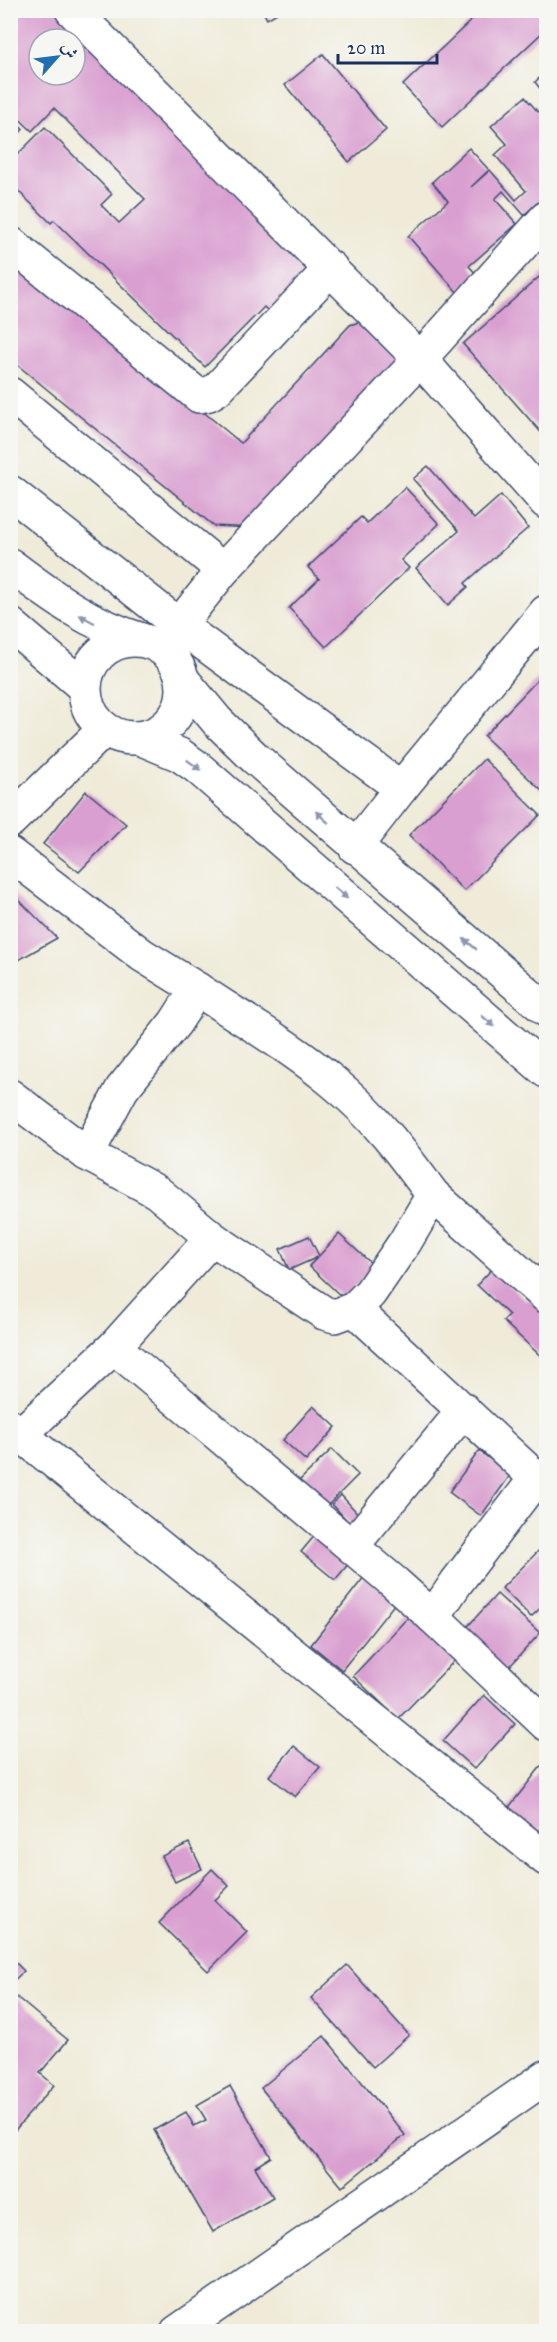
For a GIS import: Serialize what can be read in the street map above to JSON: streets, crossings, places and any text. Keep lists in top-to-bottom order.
{
  "scale_bar": "20 m",
  "north": "top right"
}
